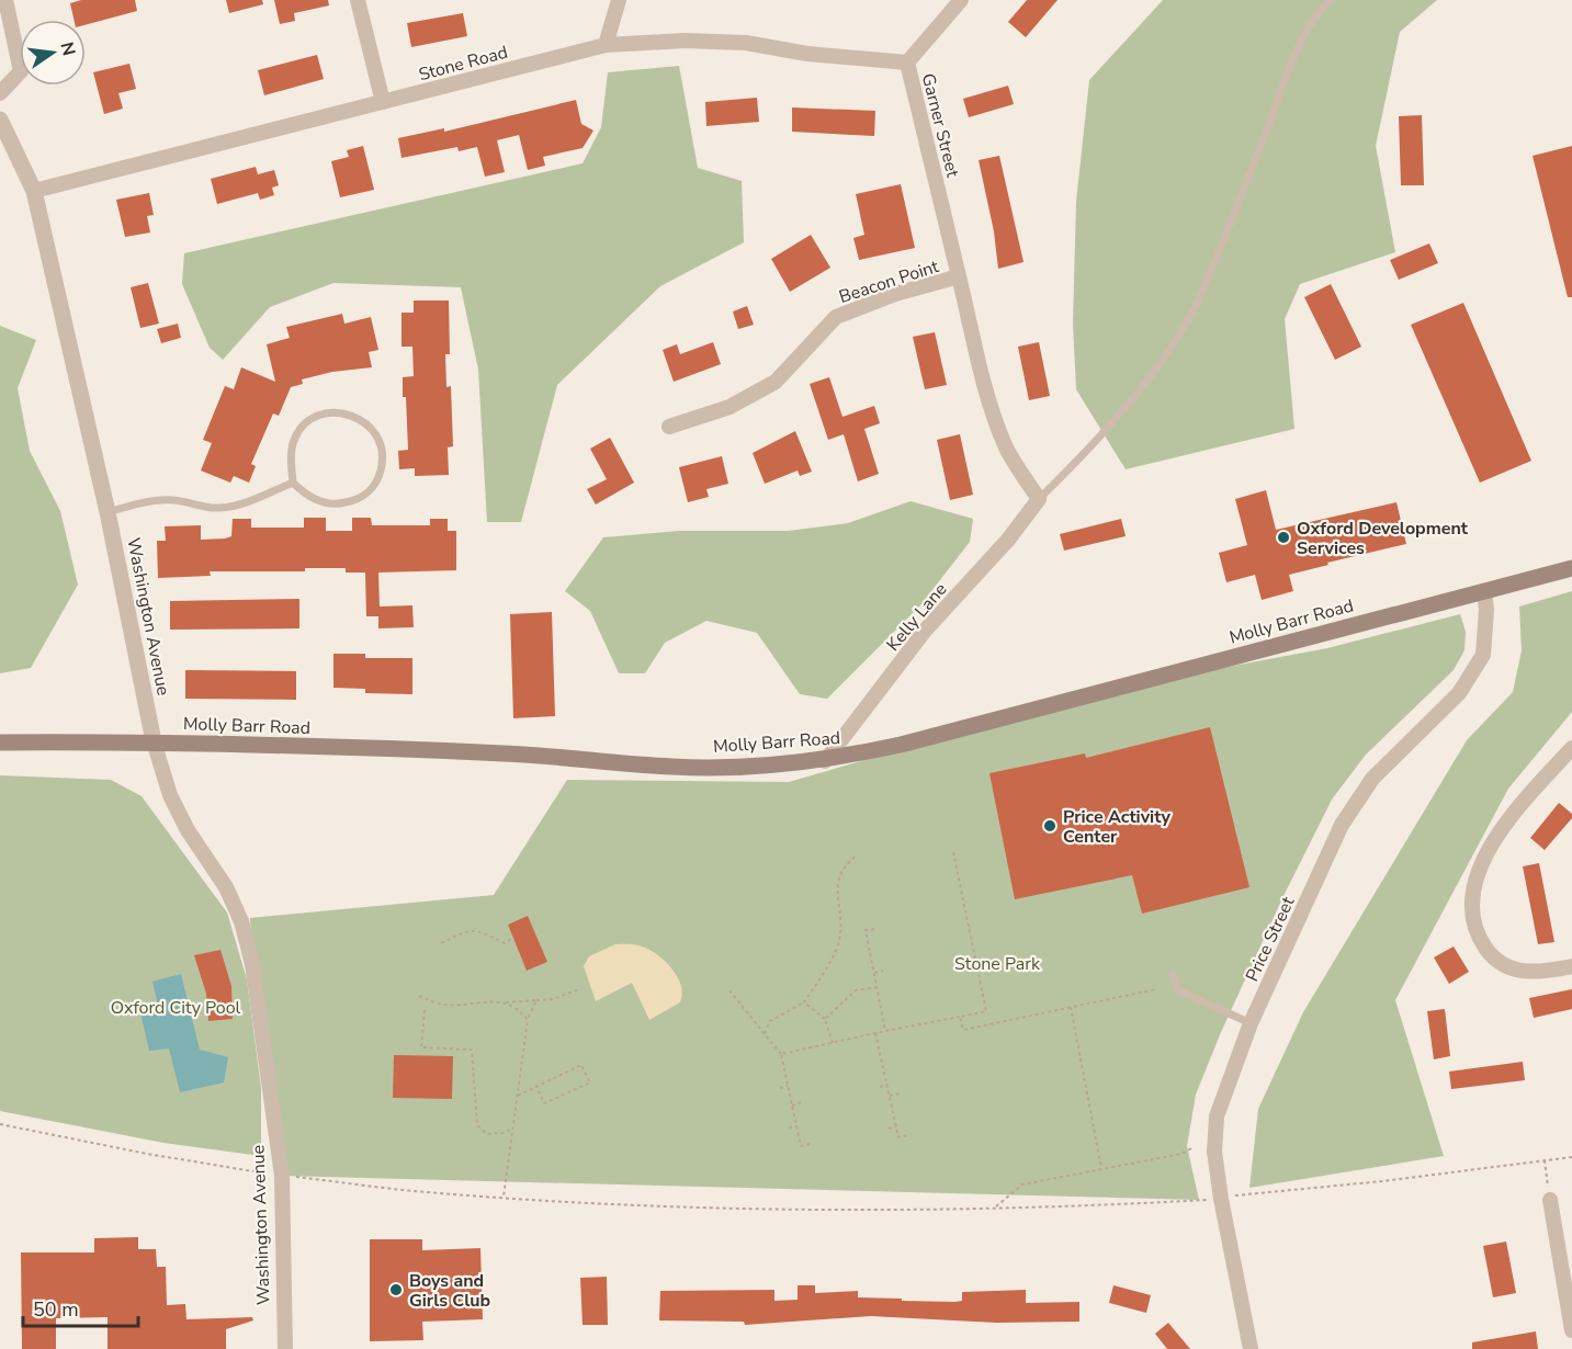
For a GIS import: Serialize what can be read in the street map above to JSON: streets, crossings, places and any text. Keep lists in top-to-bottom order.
{
  "streets": {
    "main road": ["Molly Barr Road"],
    "street": [
      "Stone Road",
      "Garner Street",
      "Beacon Point",
      "Washington Avenue",
      "Kelly Lane",
      "Price Street"
    ]
  },
  "crossings": [
    ["Stone Road", "Garner Street"],
    ["Stone Road", "Washington Avenue"],
    ["Garner Street", "Beacon Point"],
    ["Beacon Point", "Kelly Lane"],
    ["Washington Avenue", "Molly Barr Road"],
    ["Kelly Lane", "Molly Barr Road"],
    ["Molly Barr Road", "Price Street"]
  ],
  "parks": ["Stone Park", "Oxford City Pool"],
  "places": ["Oxford Development Services", "Price Activity Center", "Boys and Girls Club"],
  "scale_bar": "50 m",
  "north": "right"
}
